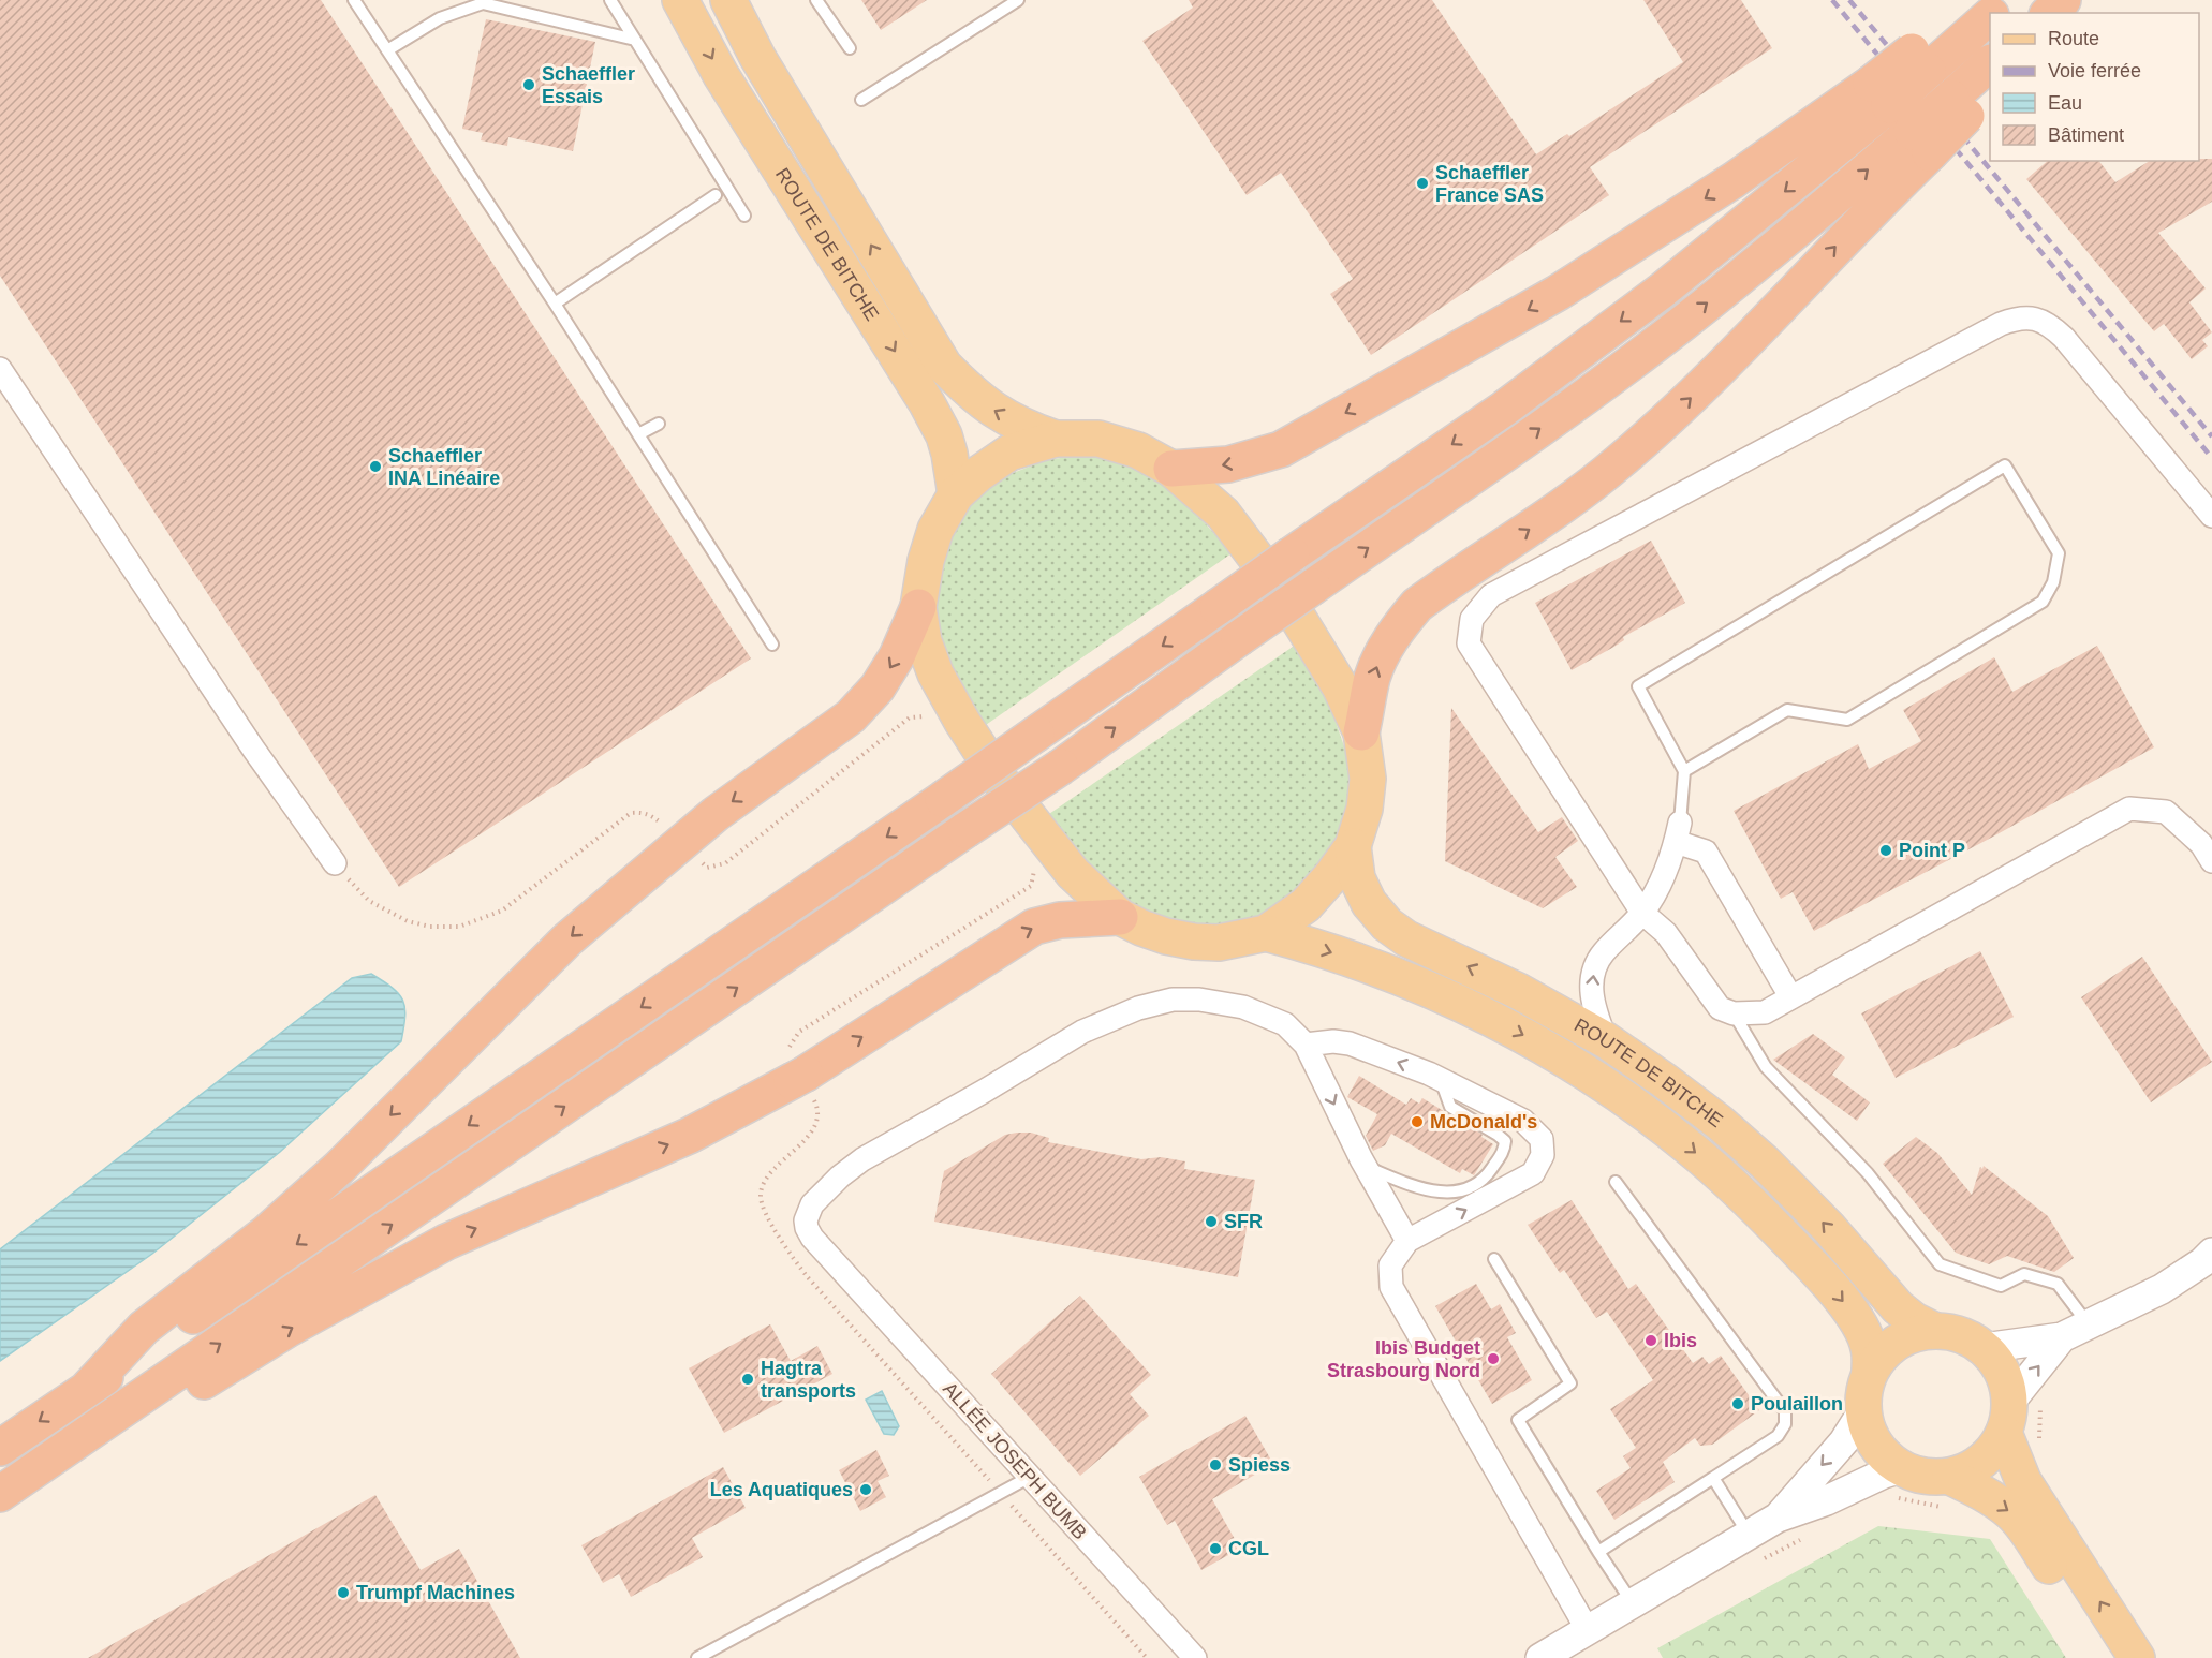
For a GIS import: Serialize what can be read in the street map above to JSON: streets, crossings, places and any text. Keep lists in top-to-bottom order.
{
  "streets": {
    "main road": ["ROUTE DE BITCHE"],
    "street": ["ALLÉE JOSEPH BUMB"]
  },
  "places": [
    "Schaeffler Essais",
    "Schaeffler France SAS",
    "Schaeffler INA Linéaire",
    "Point P",
    "McDonald's",
    "SFR",
    "Ibis",
    "Ibis Budget Strasbourg Nord",
    "Hagtra transports",
    "Poulaillon",
    "Spiess",
    "Les Aquatiques",
    "CGL",
    "Trumpf Machines"
  ],
  "legend": [
    "Route",
    "Voie ferrée",
    "Eau",
    "Bâtiment"
  ]
}
